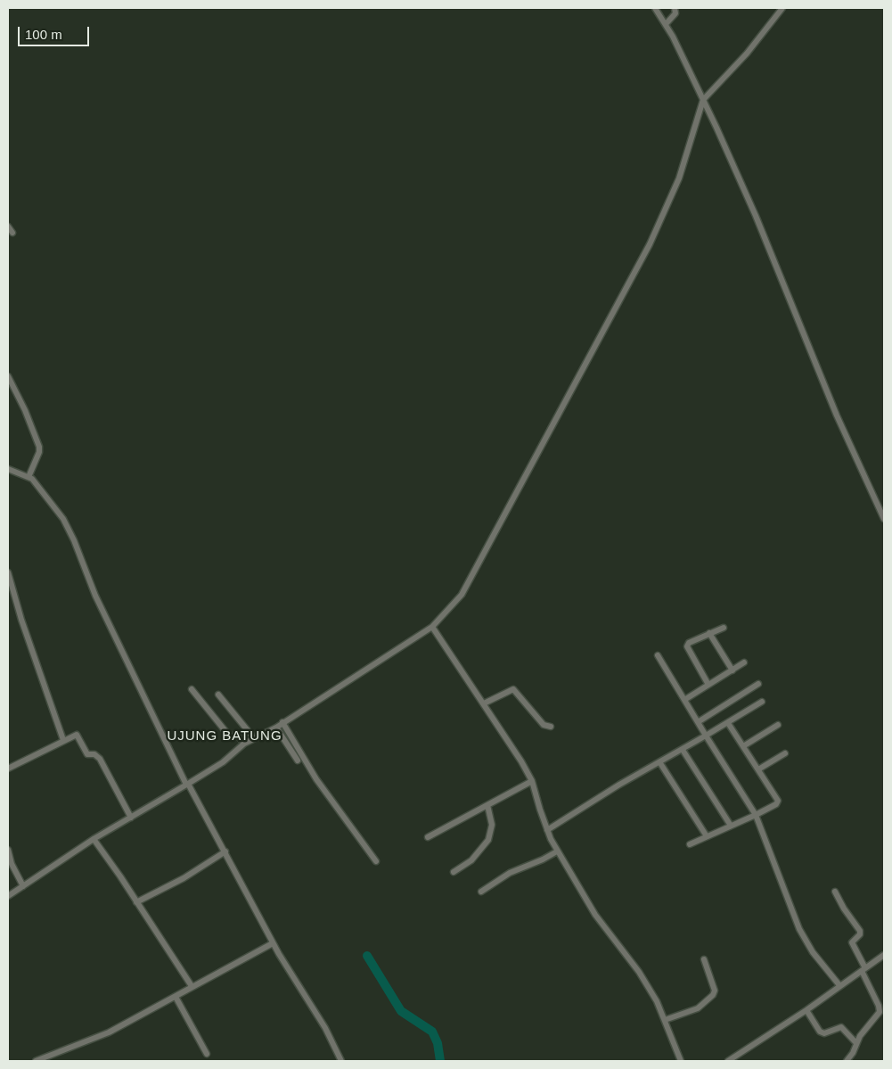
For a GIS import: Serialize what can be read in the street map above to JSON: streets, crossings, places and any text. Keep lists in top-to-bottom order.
{
  "districts": ["UJUNG BATUNG"],
  "scale_bar": "100 m"
}
